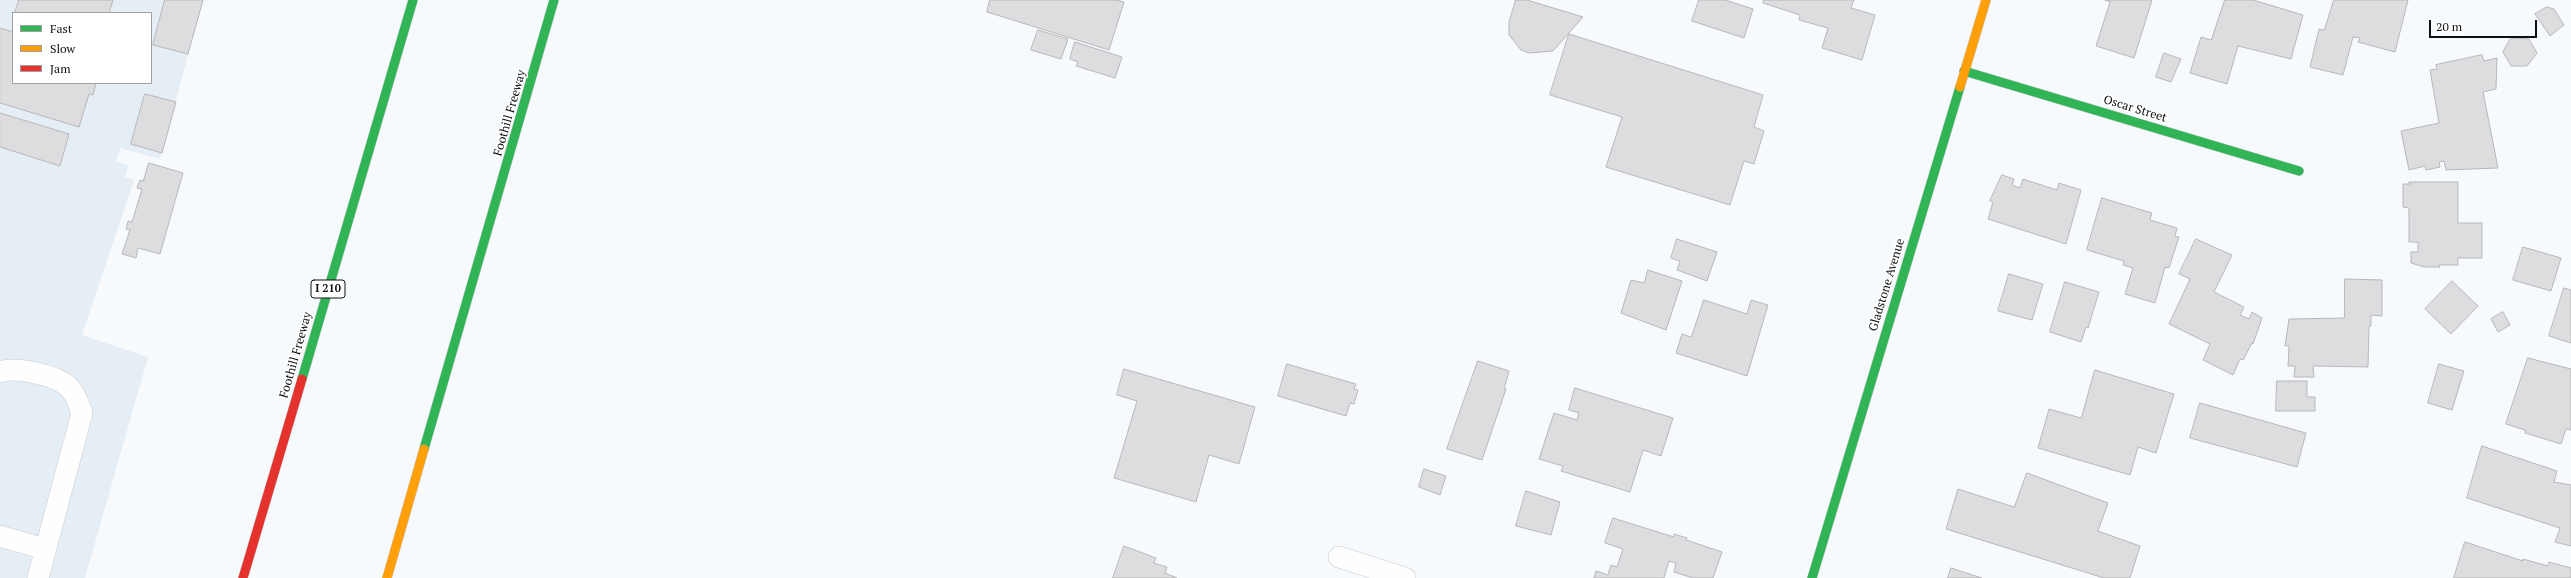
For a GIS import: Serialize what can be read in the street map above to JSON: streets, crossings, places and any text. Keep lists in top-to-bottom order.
{
  "streets": {
    "main road": [
      "Oscar Street",
      "Foothill Freeway",
      "Gladstone Avenue",
      "I 210"
    ]
  },
  "crossings": [
    ["Oscar Street", "Gladstone Avenue"]
  ],
  "legend": ["Fast", "Slow", "Jam"],
  "scale_bar": "20 m"
}
